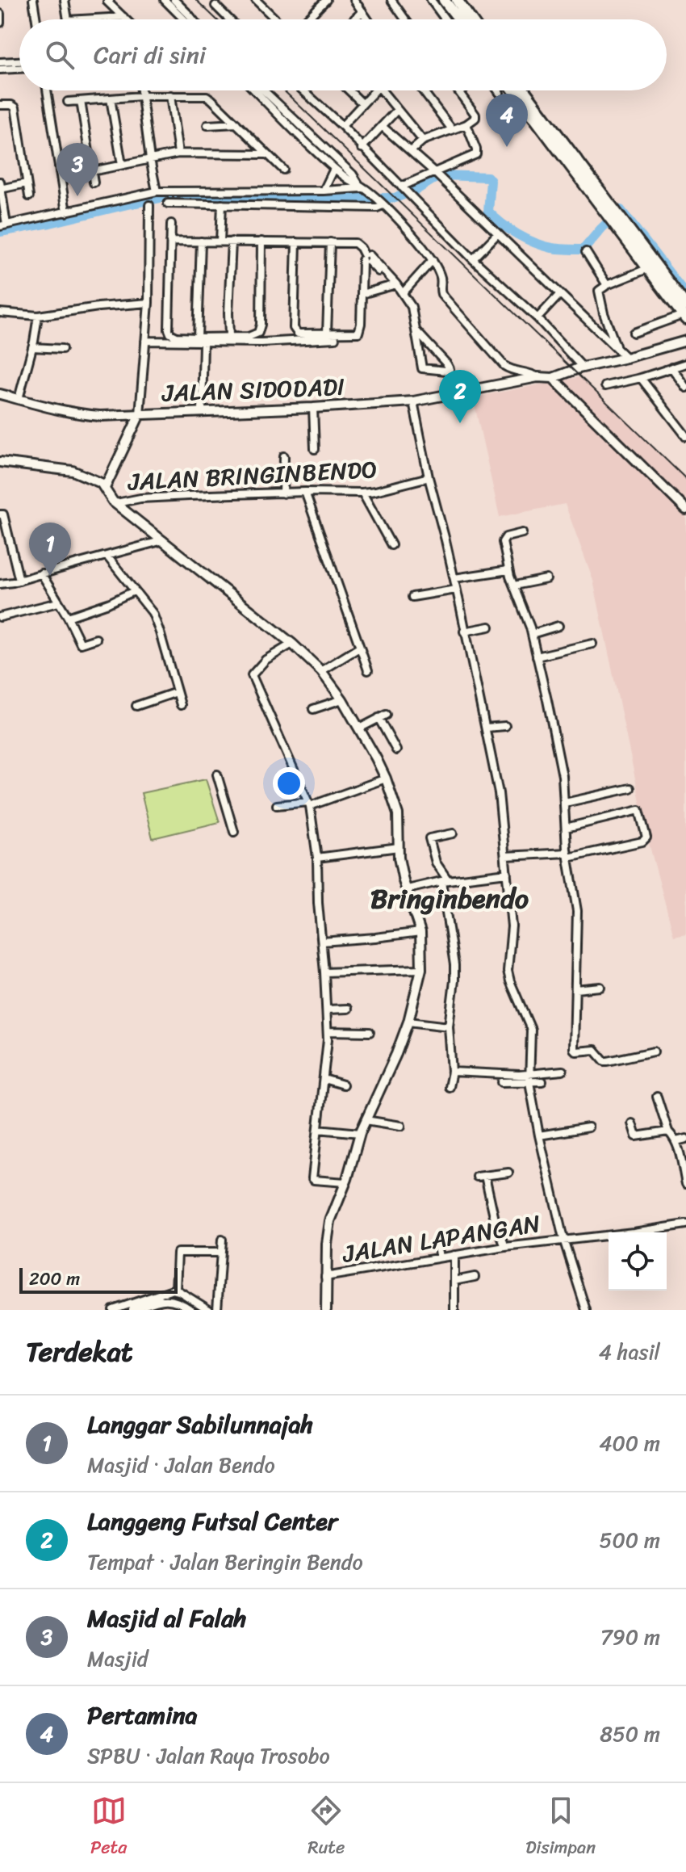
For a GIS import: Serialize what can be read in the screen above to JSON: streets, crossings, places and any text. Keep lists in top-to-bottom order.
{
  "streets": {
    "street": ["JALAN SIDODADI", "JALAN BRINGINBENDO", "JALAN LAPANGAN"]
  },
  "crossings": [
    ["JALAN SIDODADI", "JALAN BRINGINBENDO"],
    ["JALAN BRINGINBENDO", "JALAN LAPANGAN"]
  ],
  "districts": ["Bringinbendo"],
  "scale_bar": "200 m",
  "page": {
    "search": "Cari di sini",
    "pins": [
      "4",
      "3",
      "2",
      "1"
    ],
    "scale": "200 m",
    "heading": ["Terdekat", "4 hasil"],
    "list": [
      {
        "mark": "1",
        "name": "Langgar Sabilunnajah",
        "note": "Masjid · Jalan Bendo",
        "value": "400 m"
      },
      {
        "mark": "2",
        "name": "Langgeng Futsal Center",
        "note": "Tempat · Jalan Beringin Bendo",
        "value": "500 m"
      },
      {
        "mark": "3",
        "name": "Masjid al Falah",
        "note": "Masjid",
        "value": "790 m"
      },
      {
        "mark": "4",
        "name": "Pertamina",
        "note": "SPBU · Jalan Raya Trosobo",
        "value": "850 m"
      }
    ],
    "nav": ["Peta", "Rute", "Disimpan"]
  }
}
